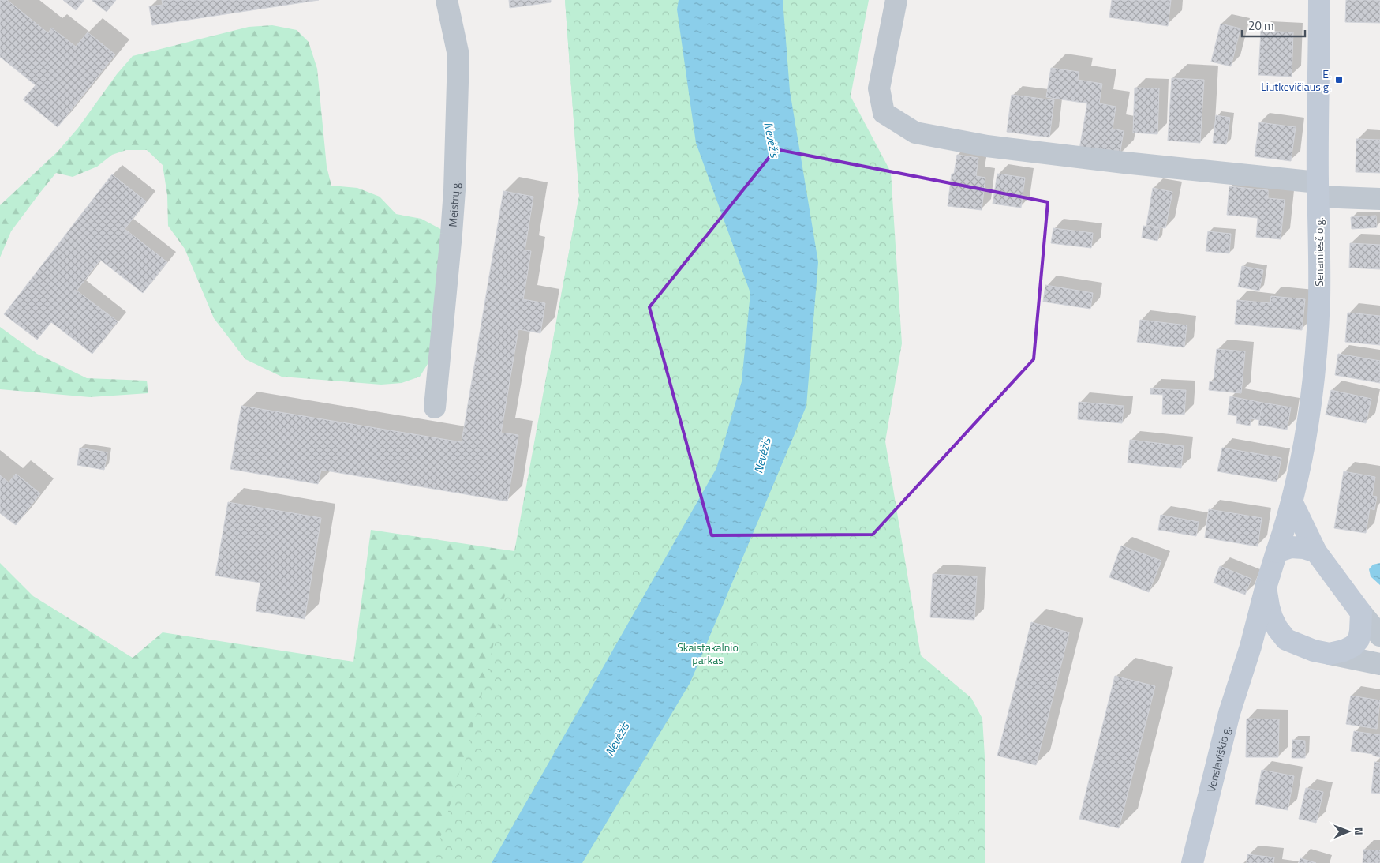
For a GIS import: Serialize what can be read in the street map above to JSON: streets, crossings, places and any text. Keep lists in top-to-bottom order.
{
  "streets": {
    "main road": ["Senamiesčio g.", "Venslaviškio g."],
    "street": ["Meistrų g."]
  },
  "crossings": [
    ["Senamiesčio g.", "Venslaviškio g."]
  ],
  "water": ["Nevėžis"],
  "parks": ["Skaistakalnio parkas"],
  "places": {
    "transit": ["E. Liutkevičiaus g."]
  },
  "scale_bar": "20 m",
  "north": "right"
}
